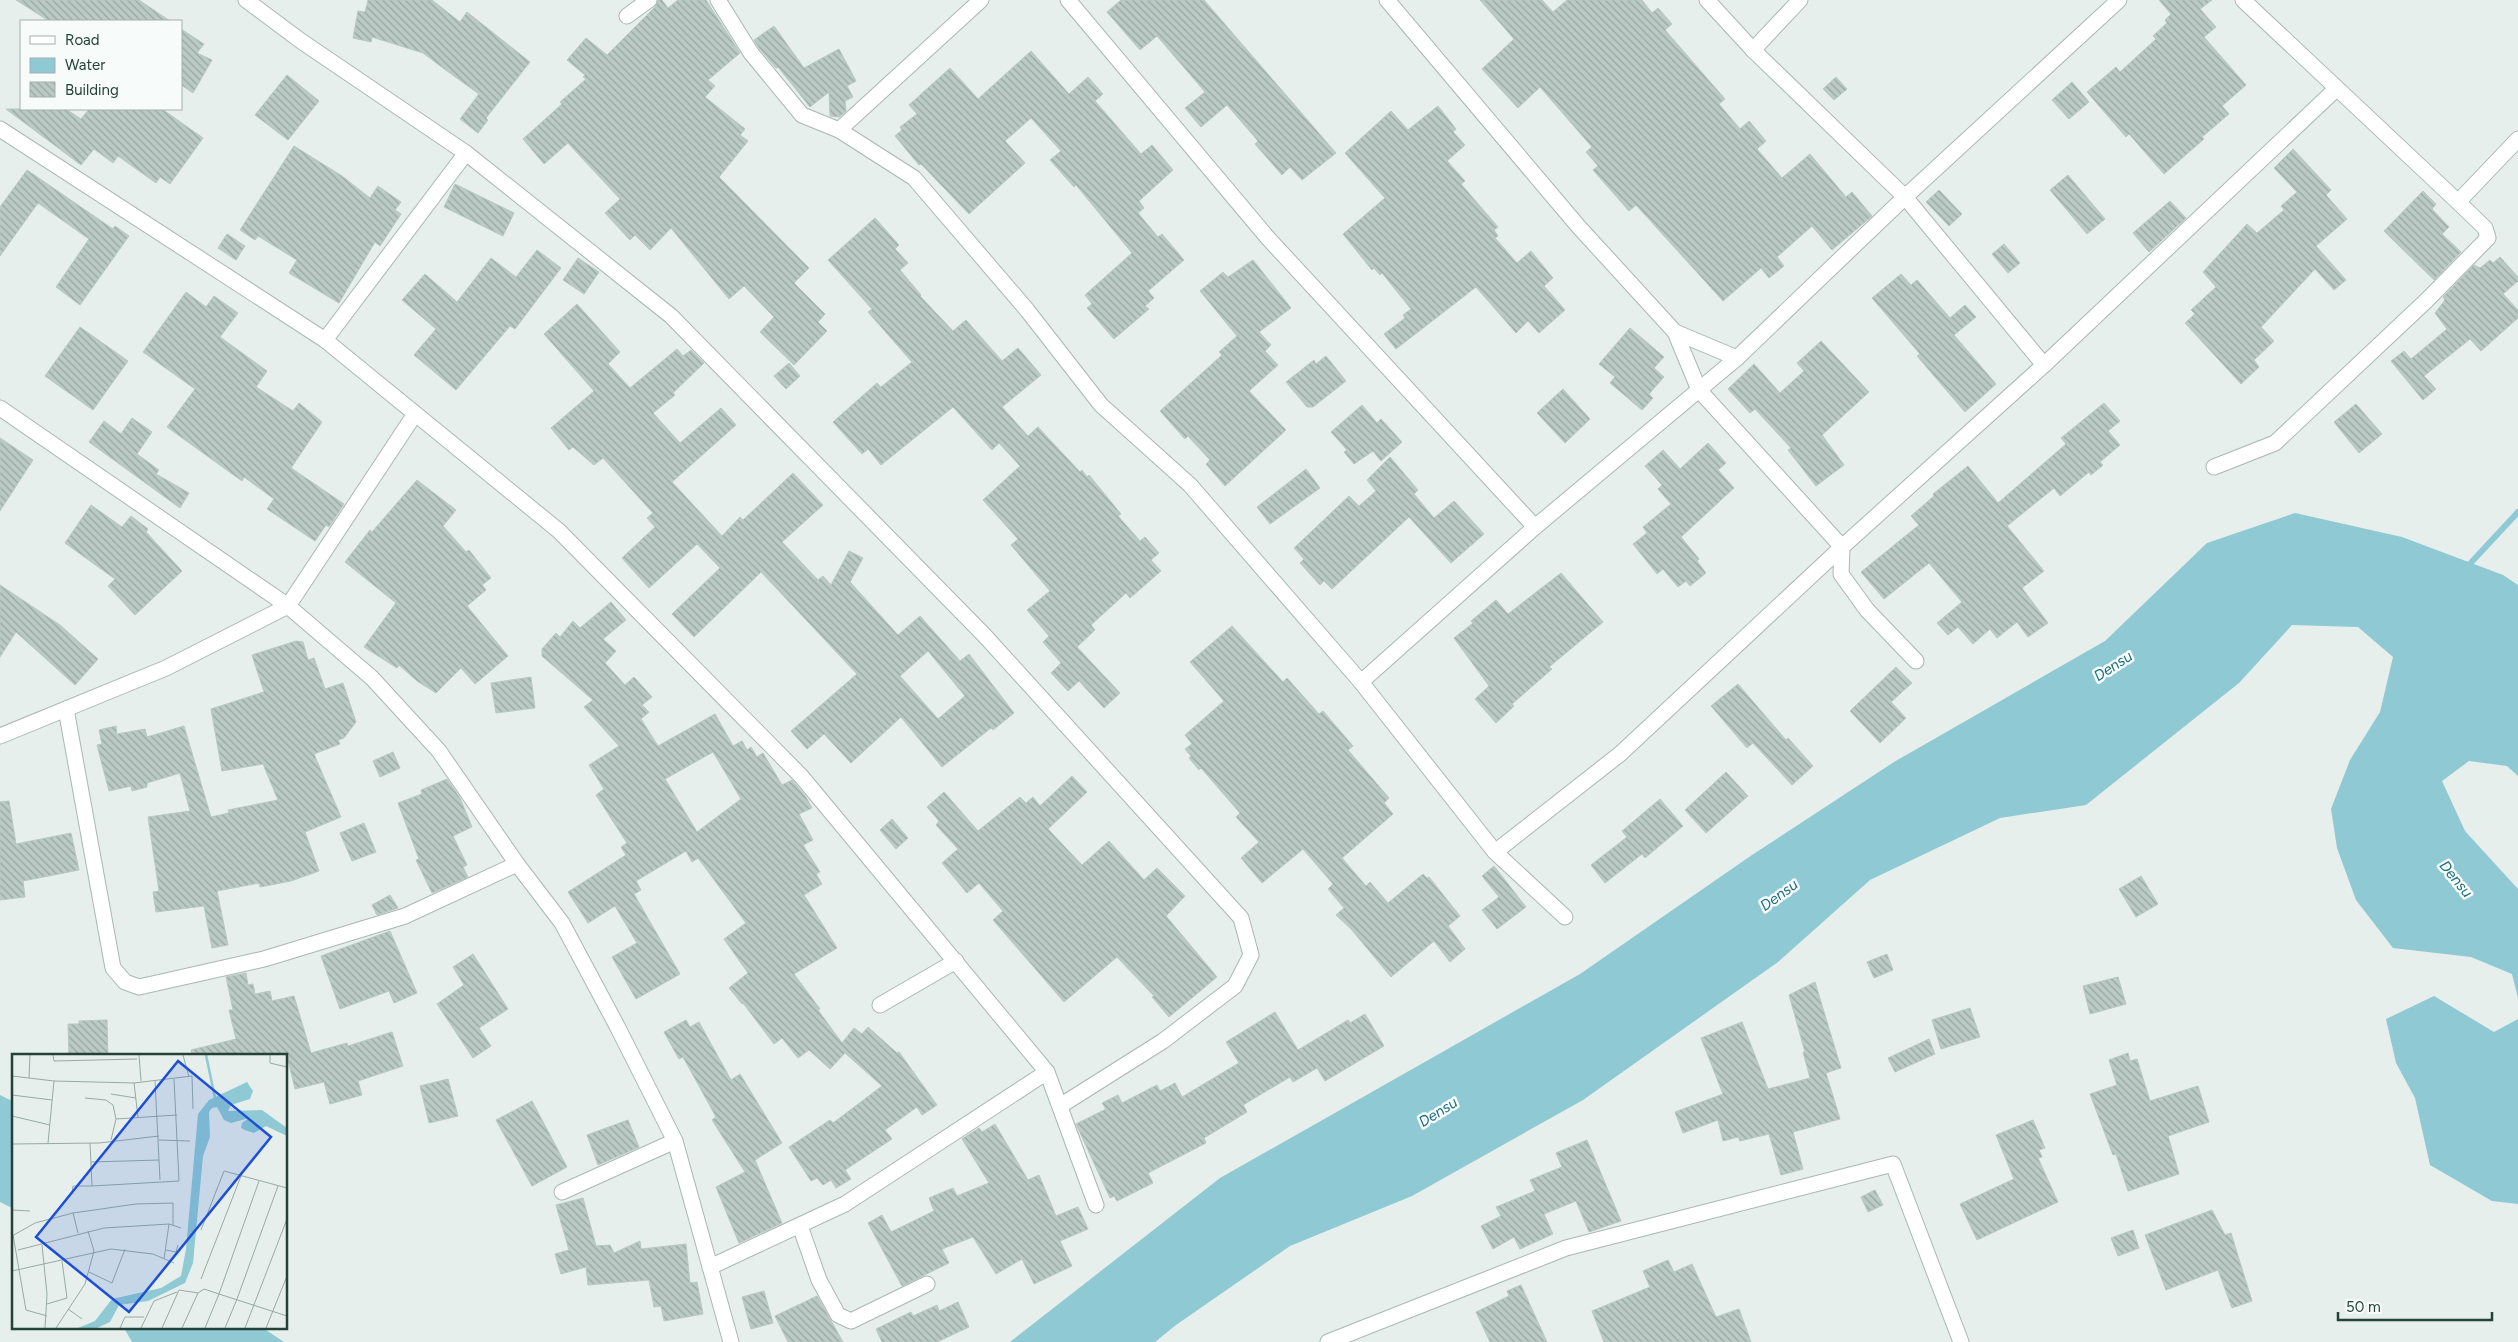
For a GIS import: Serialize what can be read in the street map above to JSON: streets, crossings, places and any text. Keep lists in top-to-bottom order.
{
  "water": ["Densu"],
  "legend": ["Road", "Water", "Building"],
  "scale_bar": "50 m"
}
